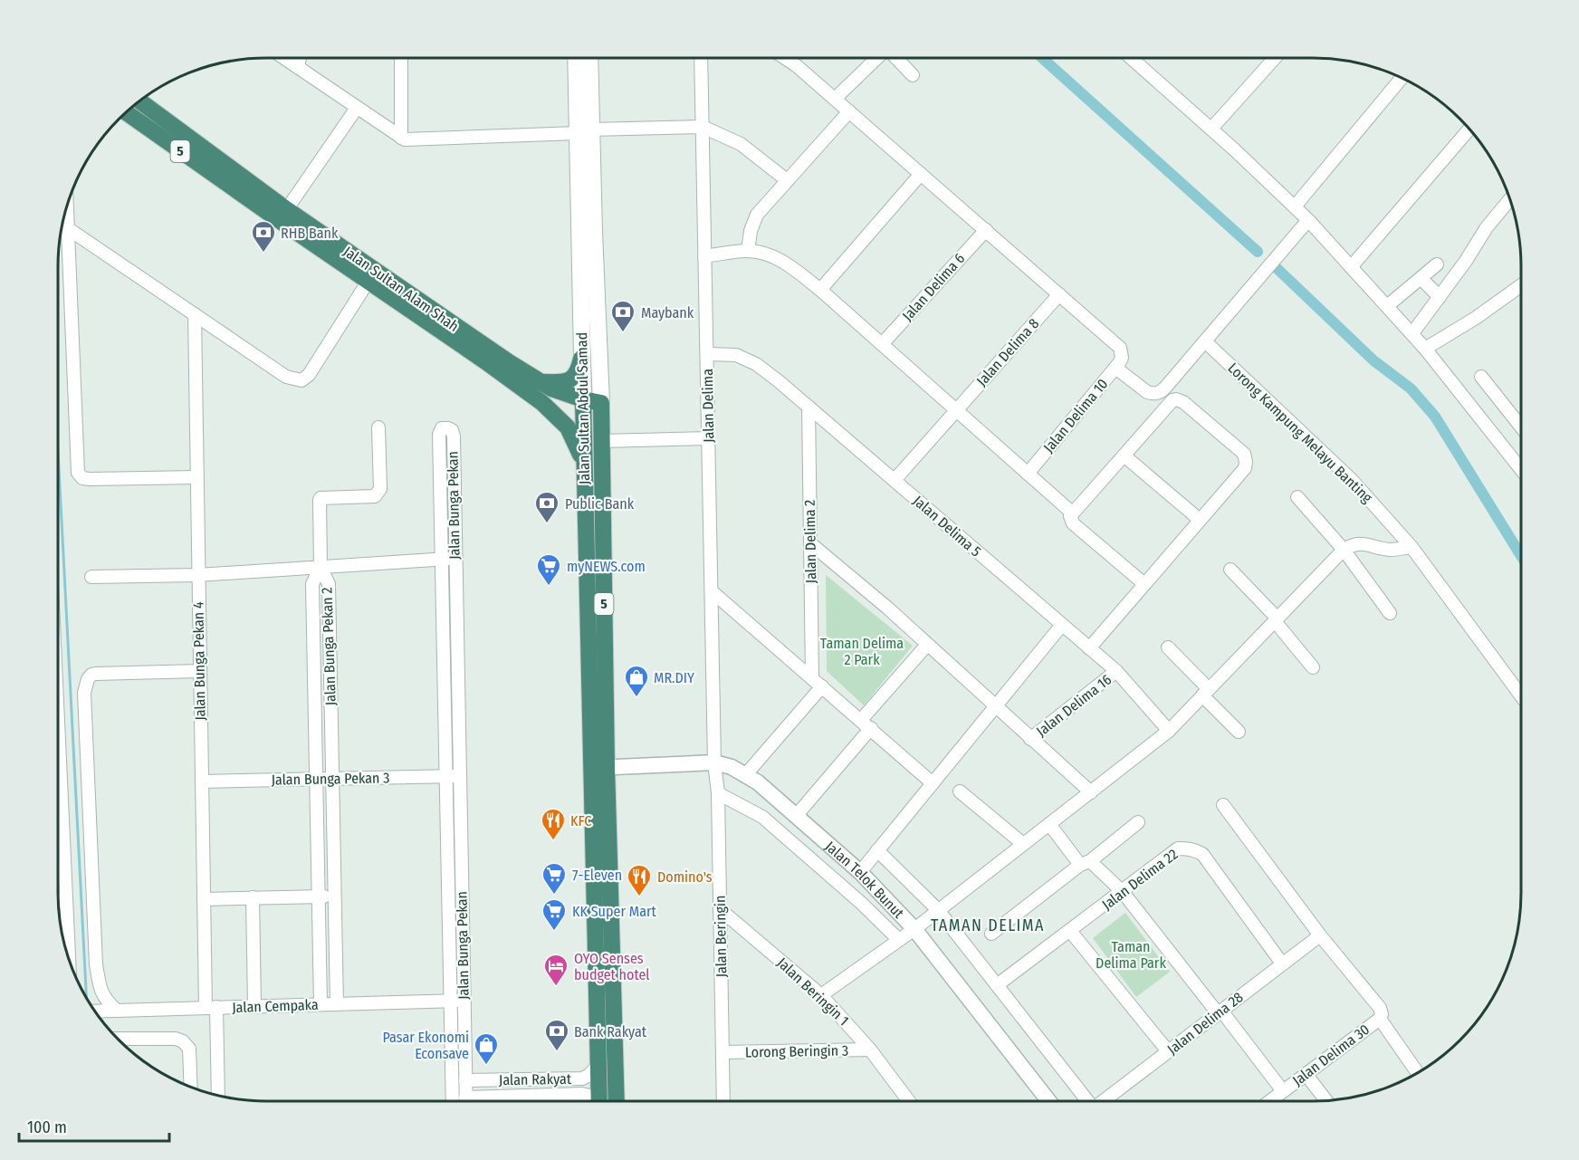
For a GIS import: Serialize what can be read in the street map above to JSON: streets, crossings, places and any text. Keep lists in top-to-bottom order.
{
  "streets": {
    "highway": ["5", "Jalan Sultan Alam Shah", "Jalan Sultan Abdul Samad"],
    "street": [
      "Jalan Delima 6",
      "Jalan Delima 8",
      "Jalan Delima",
      "Jalan Delima 10",
      "Lorong Kampung Melayu Banting",
      "Jalan Bunga Pekan",
      "Jalan Delima 5",
      "Jalan Delima 2",
      "Jalan Bunga Pekan 2",
      "Jalan Bunga Pekan 4",
      "Jalan Delima 16",
      "Jalan Bunga Pekan 3",
      "Jalan Delima 22",
      "Jalan Telok Bunut",
      "Jalan Beringin",
      "Jalan Beringin 1",
      "Jalan Cempaka",
      "Jalan Delima 28",
      "Lorong Beringin 3",
      "Jalan Delima 30",
      "Jalan Rakyat"
    ]
  },
  "crossings": [
    ["5", "Jalan Sultan Alam Shah"],
    ["5", "Jalan Sultan Abdul Samad"],
    ["5", "Jalan Telok Bunut"],
    ["5", "Jalan Rakyat"],
    ["Jalan Sultan Alam Shah", "Jalan Sultan Abdul Samad"],
    ["Jalan Delima 8", "Jalan Delima 5"],
    ["Jalan Delima", "Jalan Delima 5"],
    ["Jalan Delima", "Jalan Telok Bunut"],
    ["Jalan Delima", "Jalan Beringin"],
    ["Jalan Sultan Abdul Samad", "Jalan Telok Bunut"],
    ["Jalan Bunga Pekan", "Jalan Bunga Pekan 3"],
    ["Jalan Bunga Pekan", "Jalan Cempaka"],
    ["Jalan Bunga Pekan", "Jalan Rakyat"],
    ["Jalan Delima 5", "Jalan Delima 2"],
    ["Jalan Delima 5", "Jalan Delima 16"],
    ["Jalan Bunga Pekan 2", "Jalan Bunga Pekan 3"],
    ["Jalan Bunga Pekan 2", "Jalan Cempaka"],
    ["Jalan Bunga Pekan 4", "Jalan Bunga Pekan 3"],
    ["Jalan Bunga Pekan 4", "Jalan Cempaka"],
    ["Jalan Delima 22", "Jalan Delima 28"],
    ["Jalan Telok Bunut", "Jalan Beringin"],
    ["Jalan Beringin", "Jalan Beringin 1"],
    ["Jalan Beringin", "Lorong Beringin 3"],
    ["Jalan Beringin 1", "Lorong Beringin 3"]
  ],
  "districts": ["TAMAN DELIMA"],
  "parks": ["Taman Delima 2 Park", "Taman Delima Park"],
  "places": {
    "bank": [
      "RHB Bank",
      "Maybank",
      "Public Bank",
      "Bank Rakyat"
    ],
    "supermarket": ["myNEWS.com", "7-Eleven", "KK Super Mart"],
    "shop": ["MR.DIY", "Pasar Ekonomi Econsave"],
    "restaurant": ["KFC", "Domino's"],
    "hotel": ["OYO Senses budget hotel"]
  },
  "scale_bar": "100 m"
}
